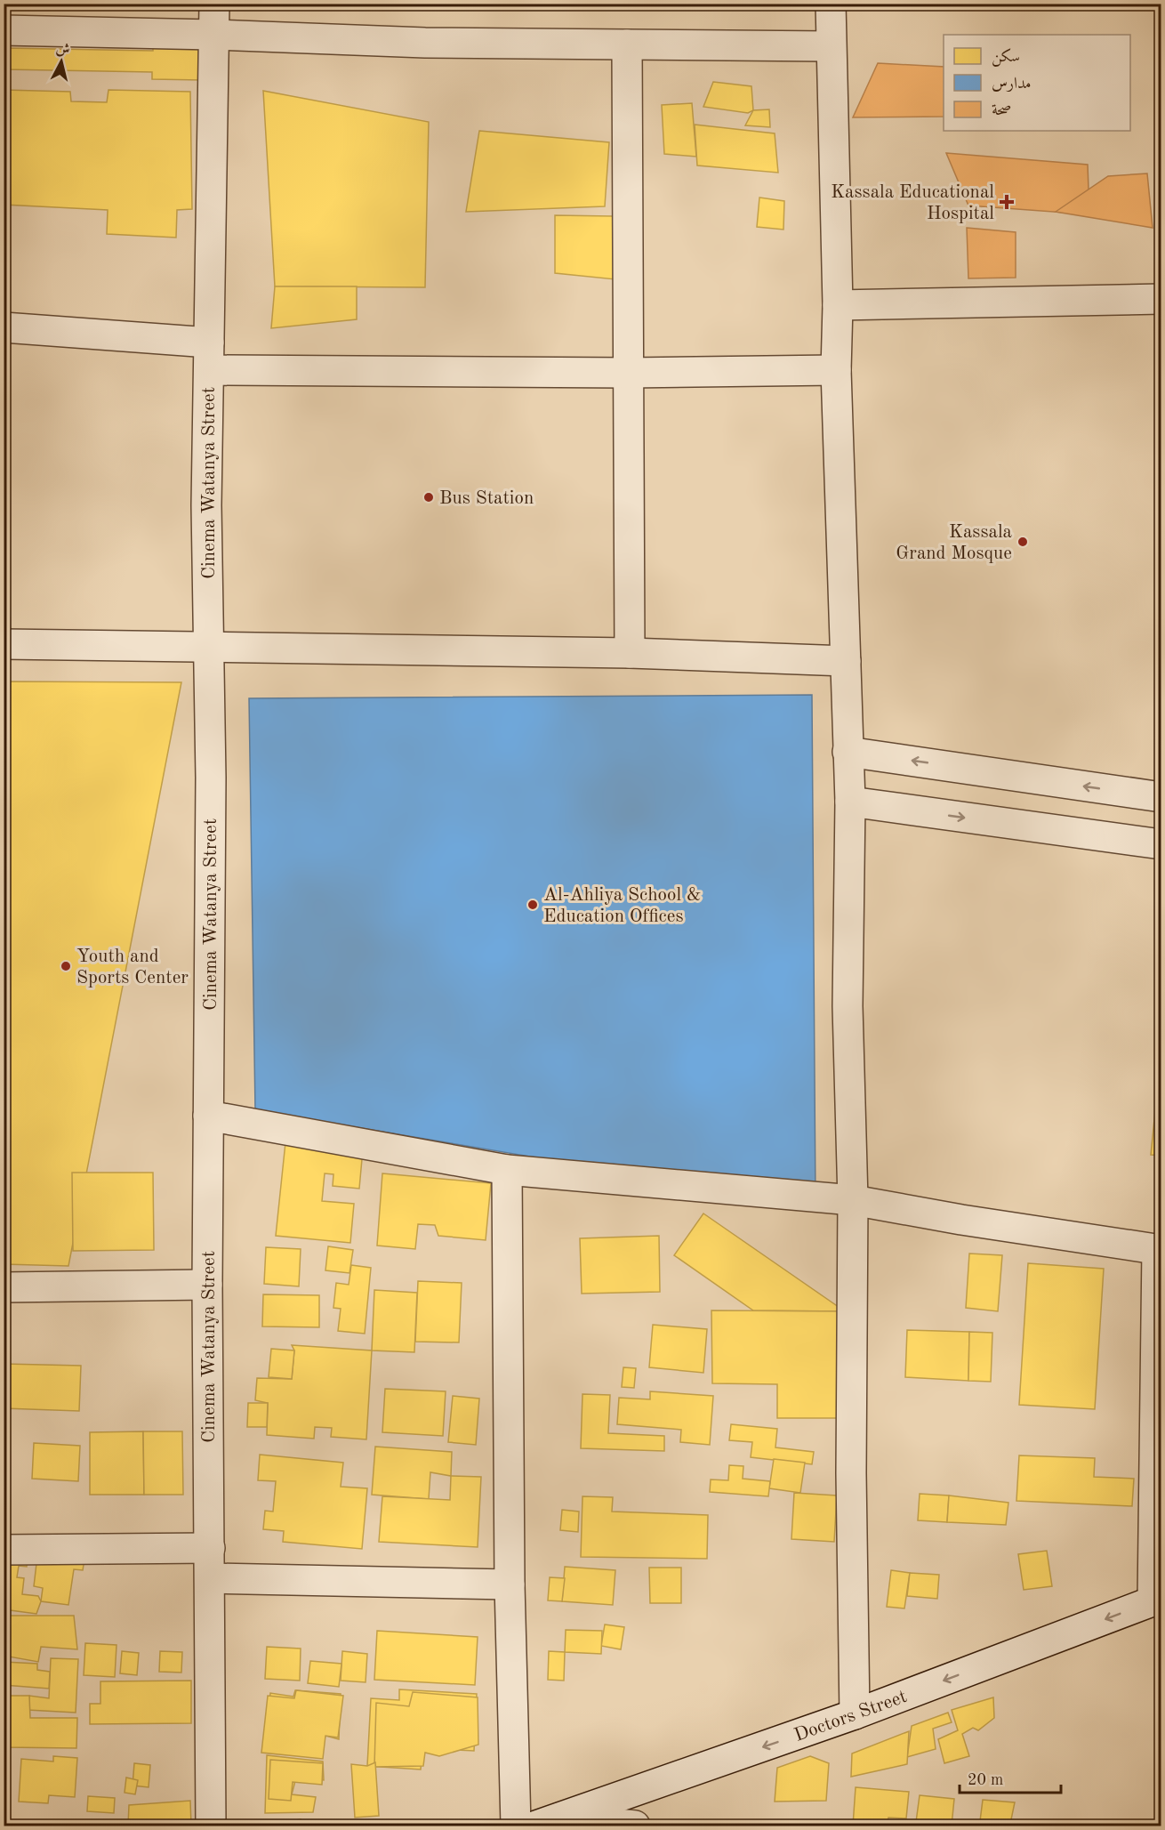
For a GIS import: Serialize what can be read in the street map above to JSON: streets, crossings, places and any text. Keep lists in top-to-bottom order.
{
  "streets": {
    "street": ["Cinema Watanya Street", "Doctors Street"]
  },
  "one_way": ["Doctors Street"],
  "places": {
    "health": ["Kassala Educational Hospital"],
    "other": [
      "Bus Station",
      "Kassala Grand Mosque",
      "Al-Ahliya School & Education Offices",
      "Youth and Sports Center"
    ]
  },
  "legend": ["سكن", "مدارس", "صحة"],
  "scale_bar": "20 m",
  "north": "top"
}
